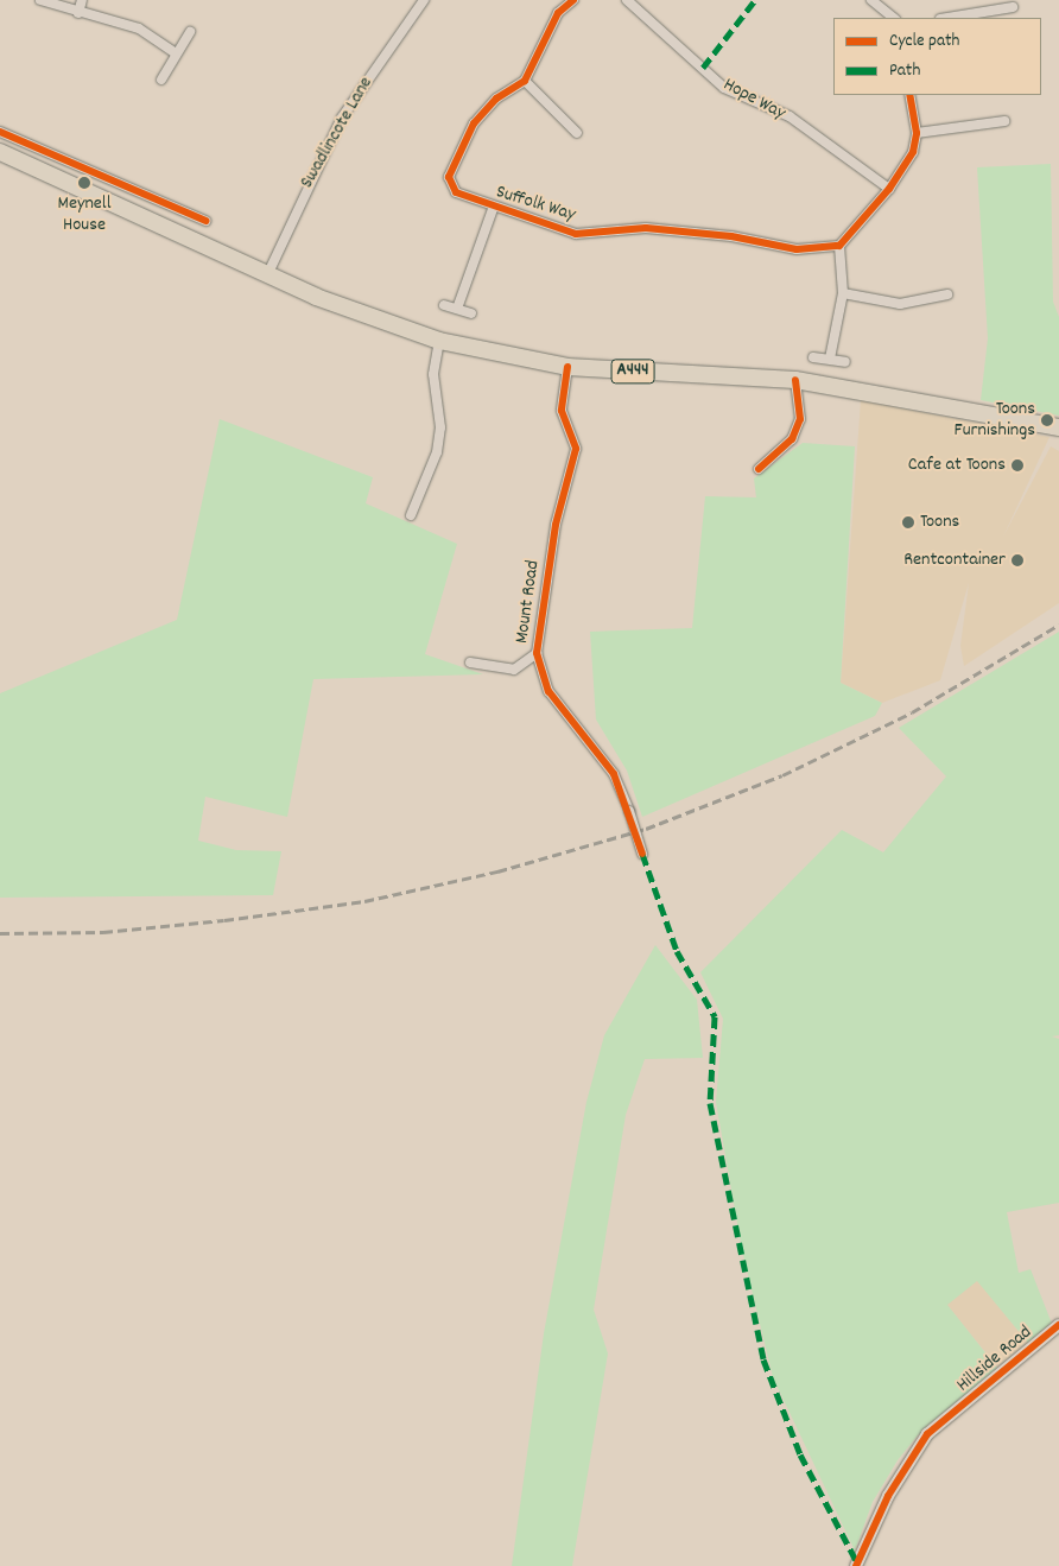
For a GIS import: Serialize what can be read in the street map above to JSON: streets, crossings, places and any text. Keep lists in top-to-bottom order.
{
  "streets": {
    "highway": ["A444"],
    "street": [
      "Hope Way",
      "Swadlincote Lane",
      "Suffolk Way",
      "Mount Road",
      "Hillside Road"
    ]
  },
  "crossings": [
    ["Swadlincote Lane", "A444"],
    ["A444", "Mount Road"]
  ],
  "places": [
    "Meynell House",
    "Toons Furnishings",
    "Cafe at Toons",
    "Toons",
    "Rentcontainer"
  ],
  "legend": ["Cycle path", "Path"]
}
